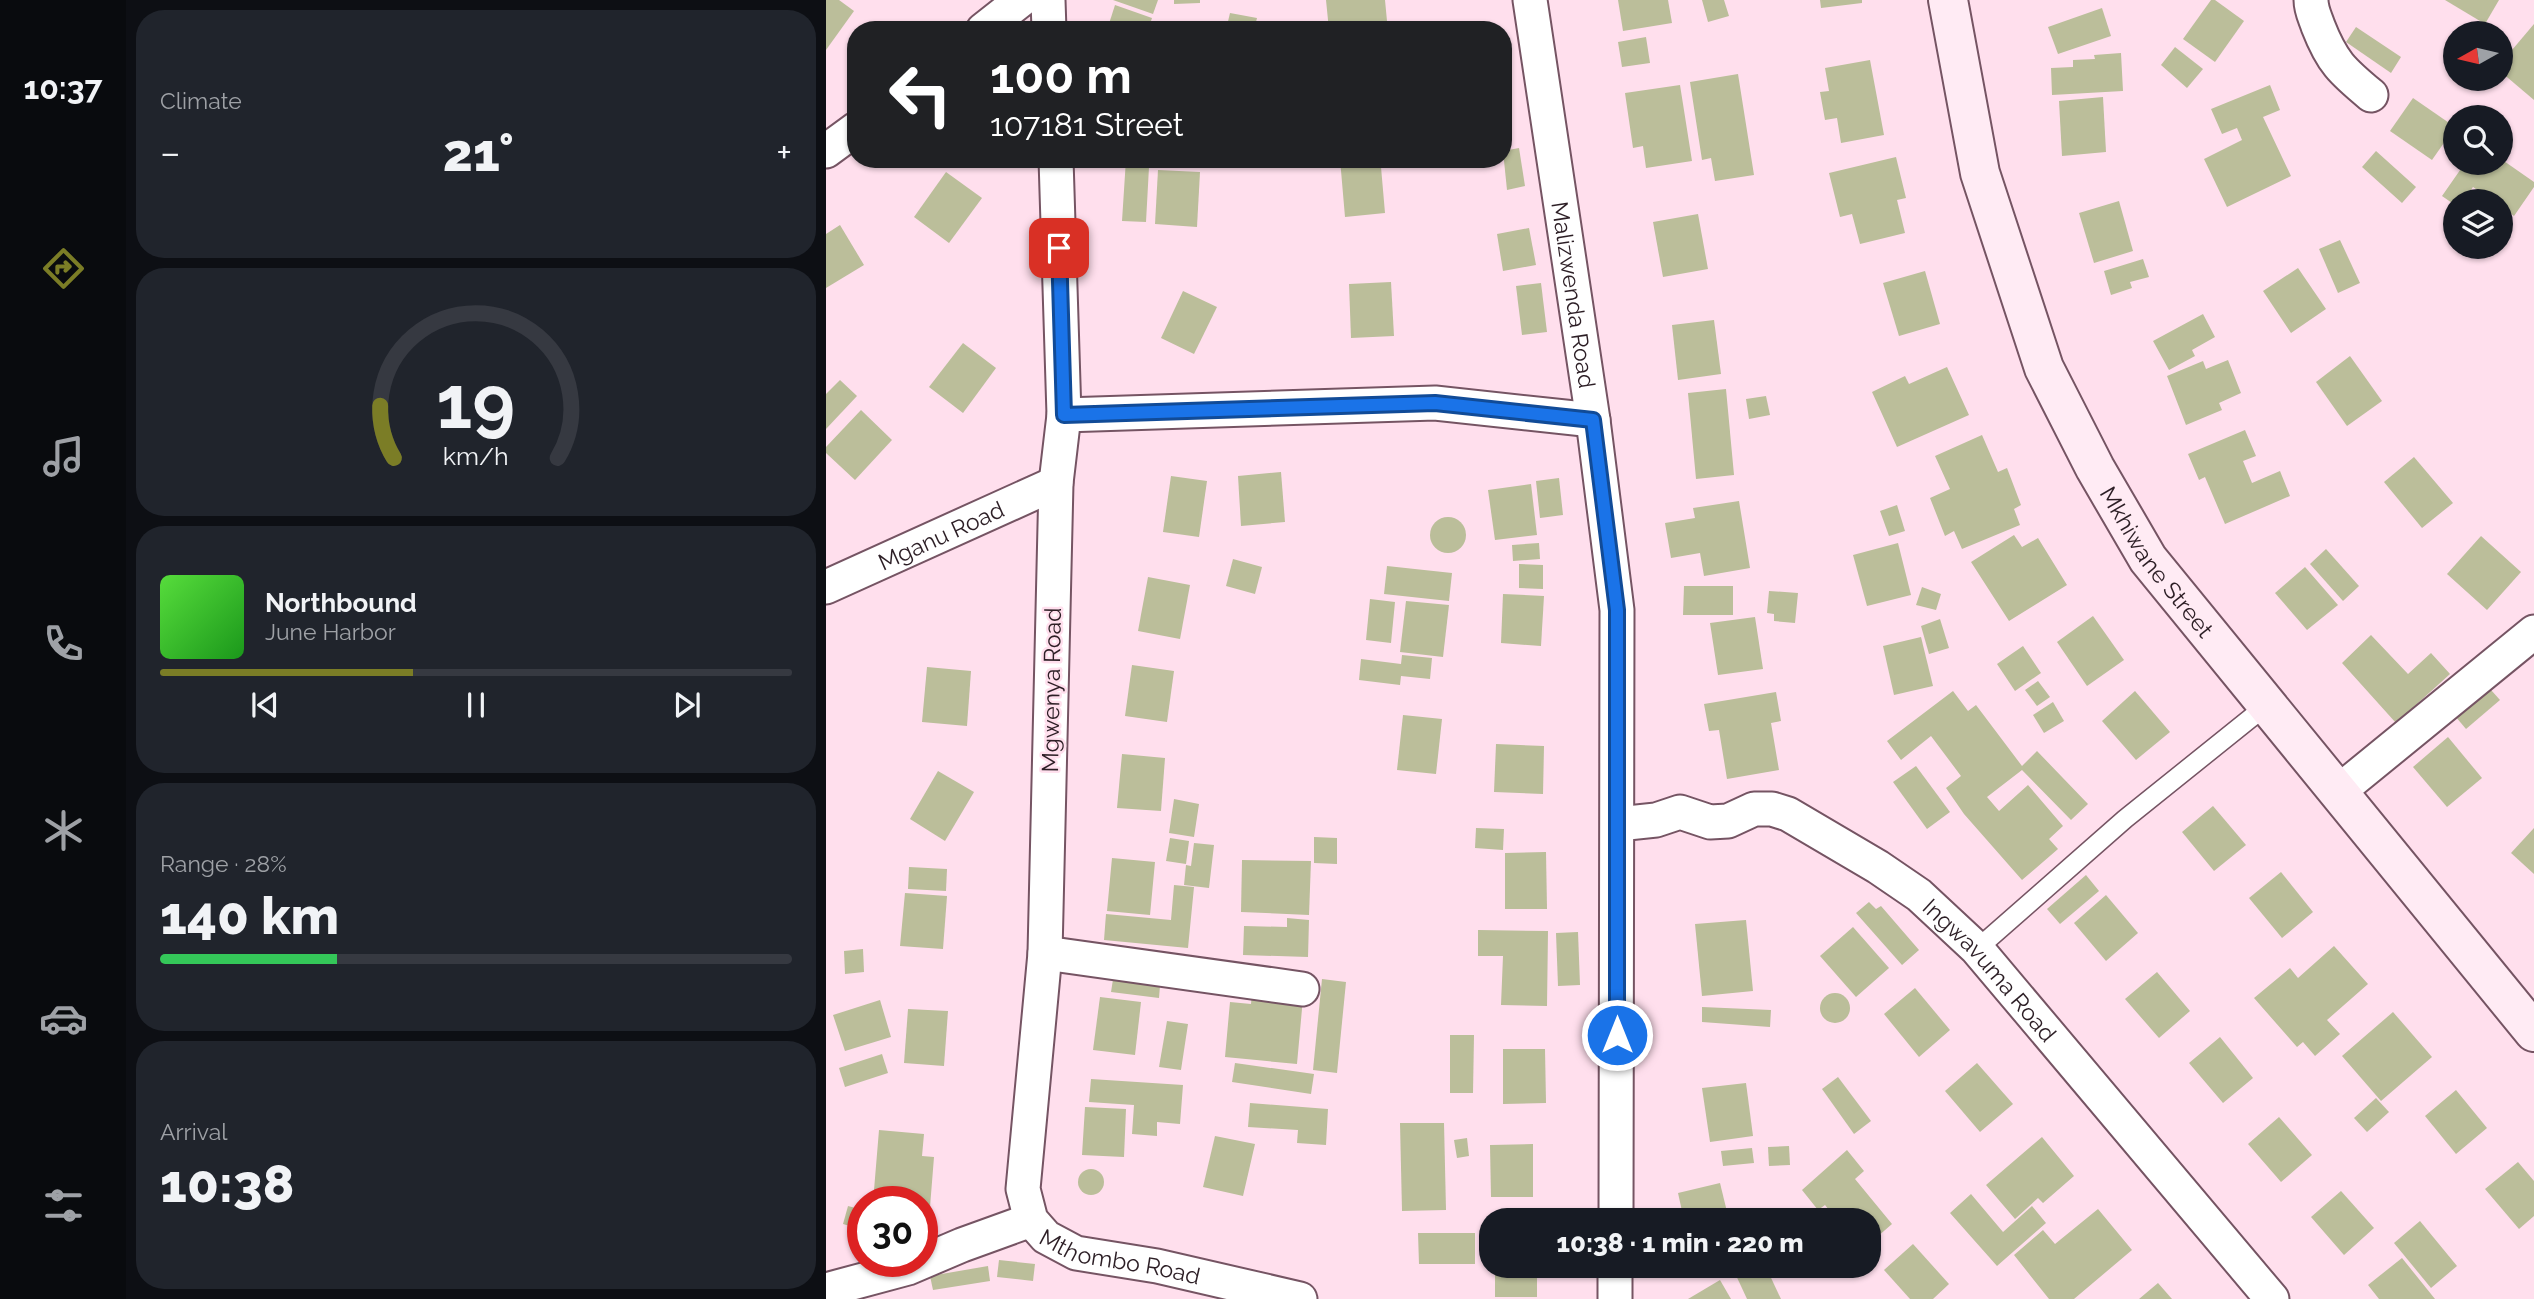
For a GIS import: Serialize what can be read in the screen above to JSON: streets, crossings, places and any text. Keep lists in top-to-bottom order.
{
  "streets": {
    "street": [
      "Malizwenda Road",
      "Mganu Road",
      "Mkhiwane Street",
      "Mgwenya Road",
      "Ingwavuma Road",
      "Mthombo Road"
    ]
  },
  "crossings": [
    ["Malizwenda Road", "Ingwavuma Road"],
    ["Mganu Road", "Mgwenya Road"],
    ["Mgwenya Road", "Mthombo Road"]
  ],
  "north": "left",
  "page": {
    "tabs": "10:37",
    "tile": [
      "Climate",
      ["Range · 28%", "140 km"],
      ["Arrival", "10:38"]
    ],
    "turn": ["100 m", "107181 Street"],
    "heat": ["−", "21°", "+"],
    "song": ["Northbound", "June Harbor"],
    "limit": "30",
    "trip": "10:38 · 1 min · 220 m",
    "gauge": ["19", "km/h"]
  }
}
